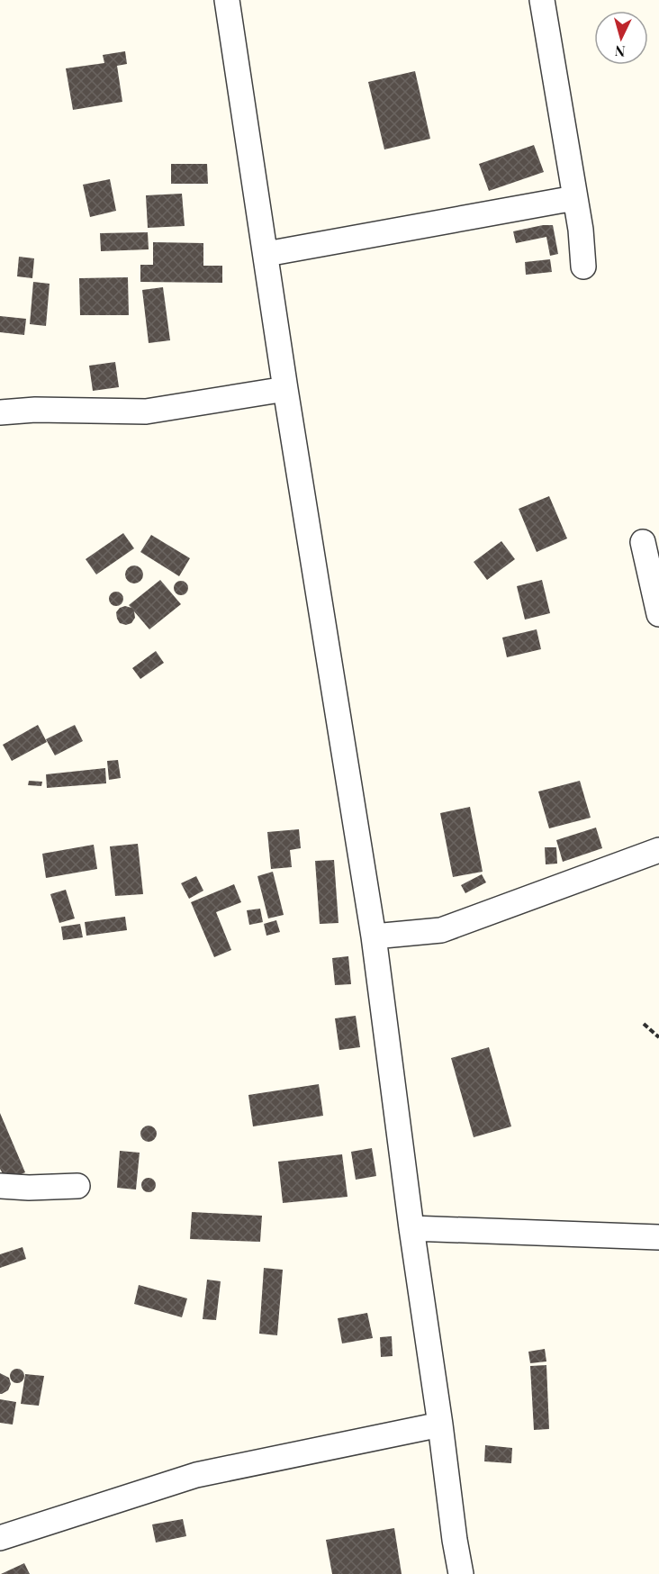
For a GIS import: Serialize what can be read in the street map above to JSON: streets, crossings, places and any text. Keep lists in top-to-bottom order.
{
  "north": "bottom"
}
